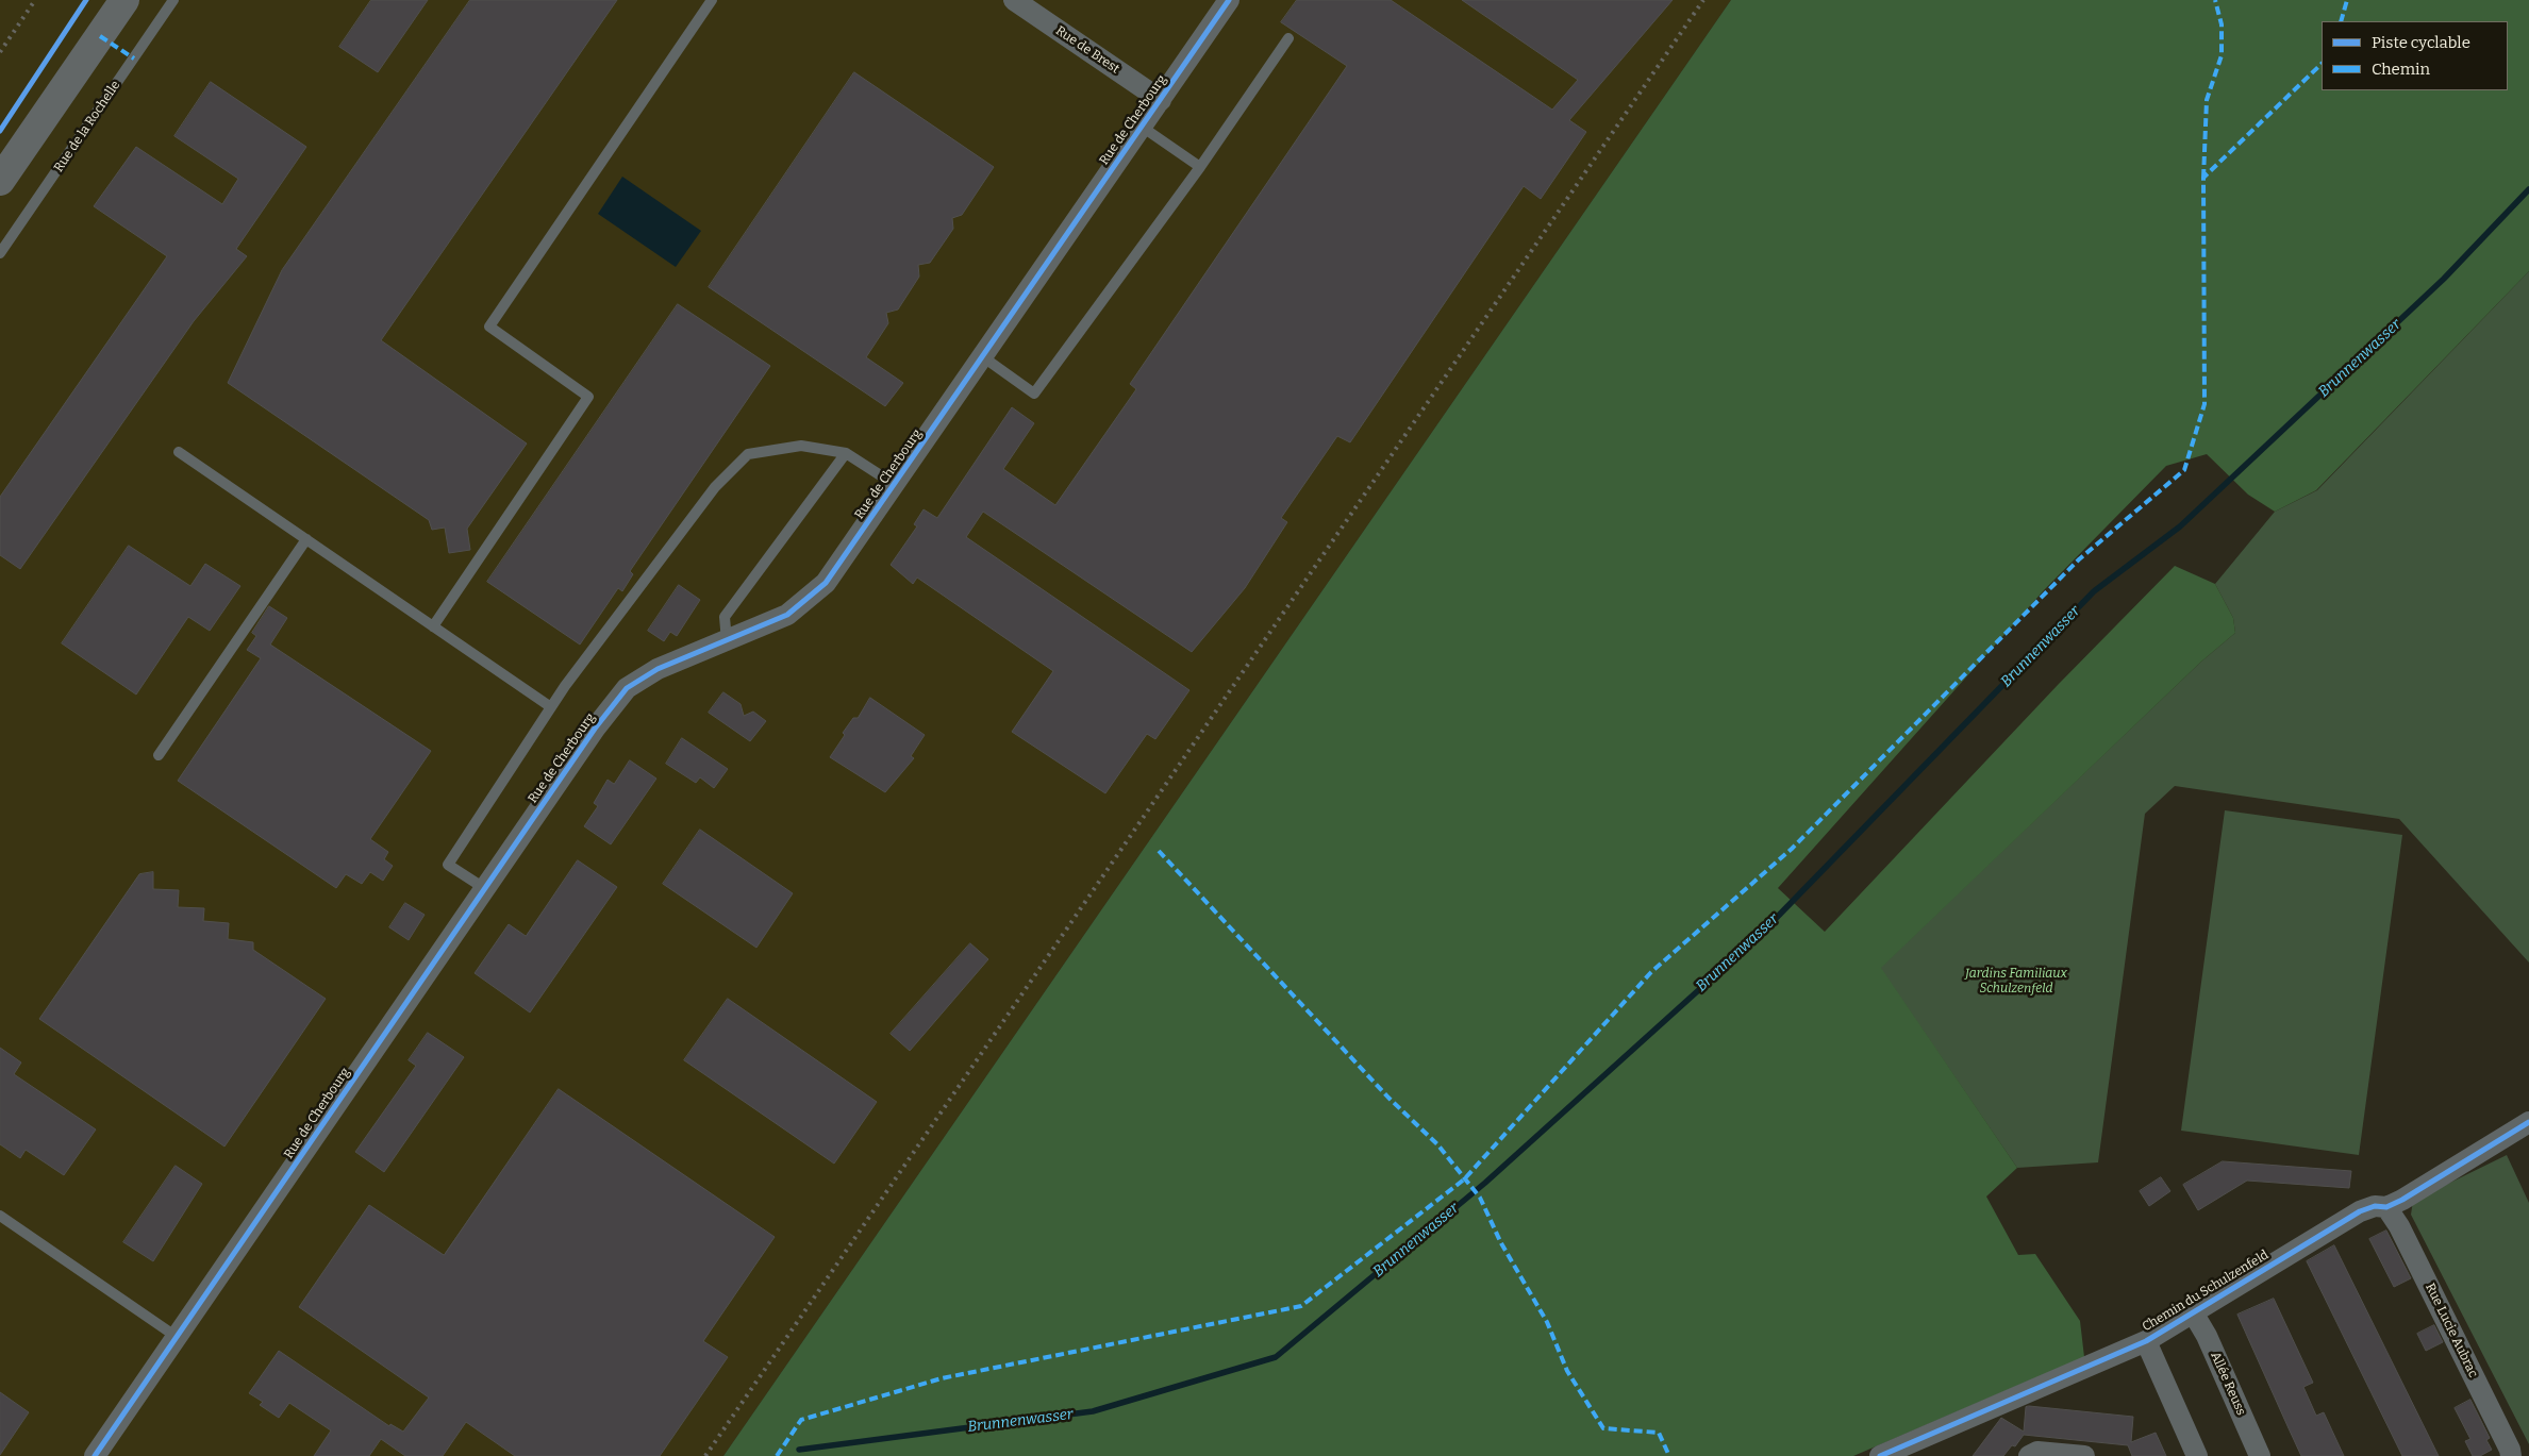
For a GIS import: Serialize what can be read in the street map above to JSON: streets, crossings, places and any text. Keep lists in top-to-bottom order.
{
  "streets": {
    "street": [
      "Rue de Brest",
      "Rue de Cherbourg",
      "Chemin du Schulzenfeld",
      "Rue Lucie Aubrac",
      "Allée Reuss"
    ],
    "lane": ["Rue de la Rochelle"]
  },
  "crossings": [
    ["Rue de Brest", "Rue de Cherbourg"],
    ["Chemin du Schulzenfeld", "Rue Lucie Aubrac"],
    ["Chemin du Schulzenfeld", "Allée Reuss"]
  ],
  "water": ["Brunnenwasser"],
  "parks": ["Jardins Familiaux Schulzenfeld"],
  "legend": ["Piste cyclable", "Chemin"]
}
